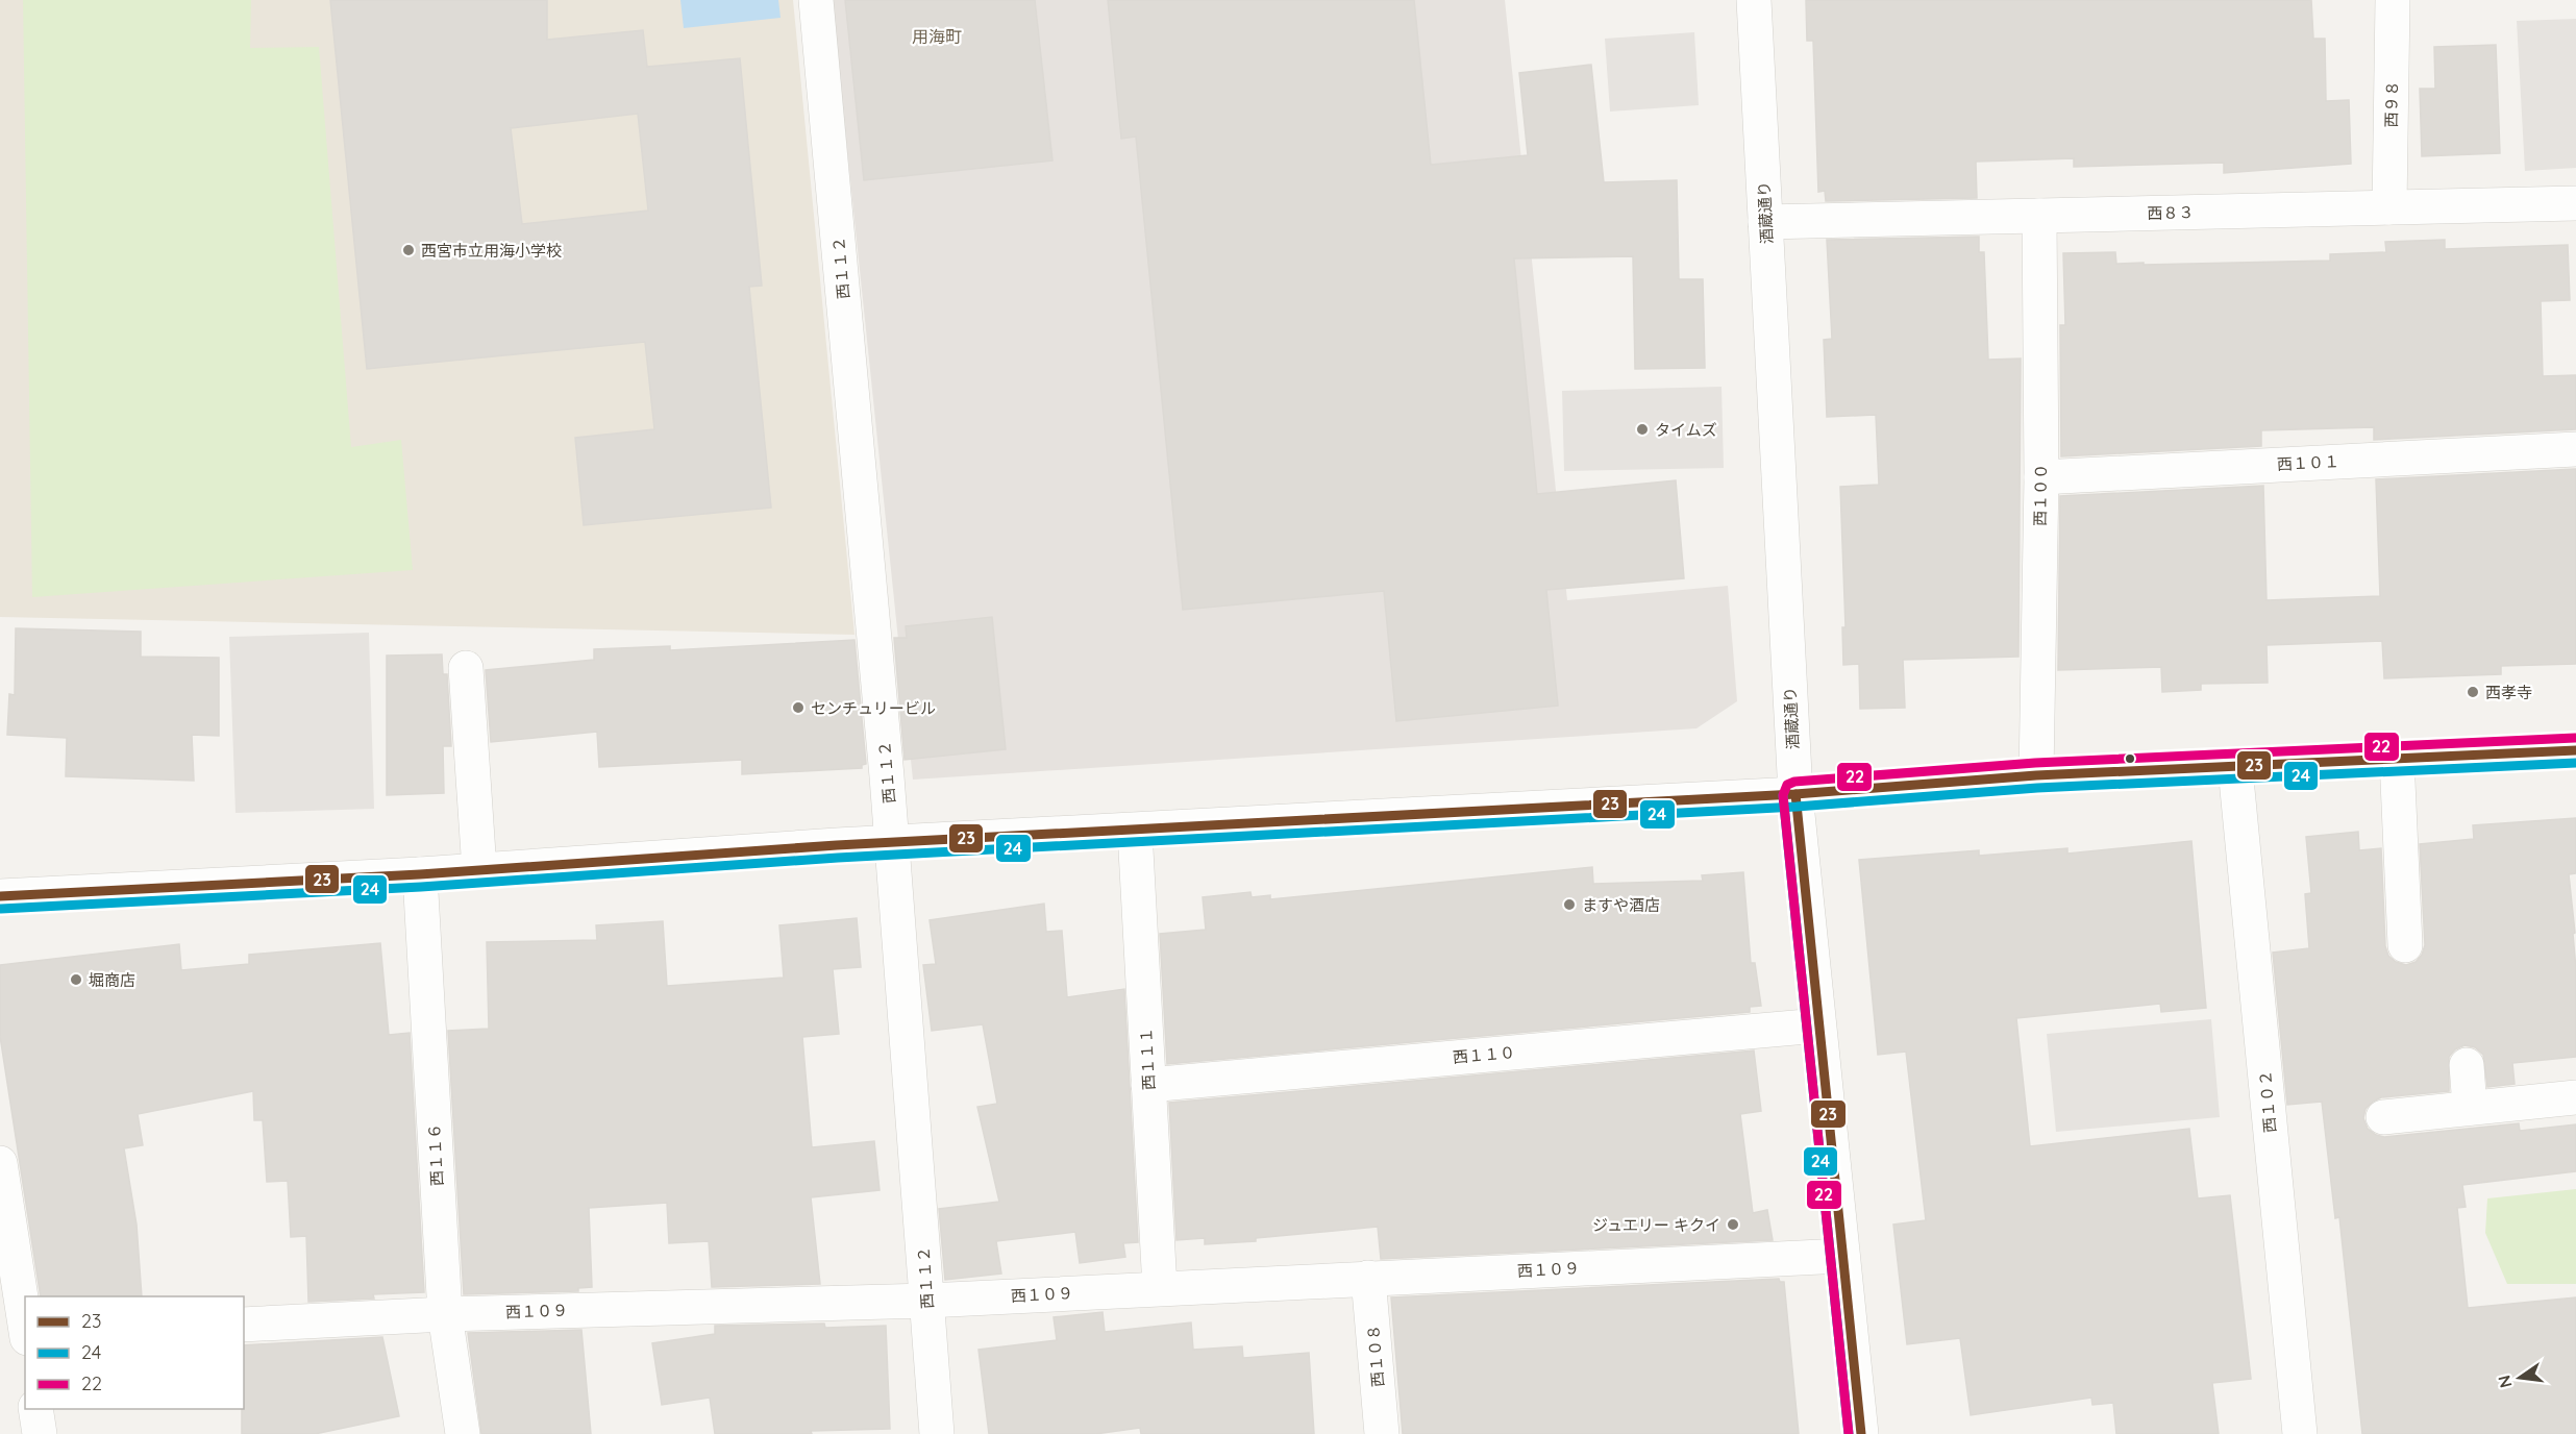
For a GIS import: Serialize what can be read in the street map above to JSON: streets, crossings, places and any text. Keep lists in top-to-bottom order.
{
  "streets": {
    "street": [
      "西９８",
      "酒蔵通り",
      "西８３",
      "西１１２",
      "西１０１",
      "西１００",
      "西１１０",
      "西１１１",
      "西１０２",
      "西１１６",
      "西１０９",
      "西１０８"
    ]
  },
  "crossings": [
    ["西９８", "西８３"],
    ["酒蔵通り", "西８３"],
    ["酒蔵通り", "西１１０"],
    ["酒蔵通り", "西１０９"],
    ["西８３", "西１００"],
    ["西１１２", "西１０９"],
    ["西１０１", "西１００"],
    ["西１１０", "西１１１"],
    ["西１１１", "西１０９"],
    ["西１１６", "西１０９"],
    ["西１０９", "西１０８"]
  ],
  "districts": ["用海町"],
  "places": [
    "西宮市立用海小学校",
    "タイムズ",
    "西孝寺",
    "センチュリービル",
    "ますや酒店",
    "堀商店",
    "ジュエリー キクイ"
  ],
  "lines": ["transit line 22", "transit line 23", "transit line 24"],
  "legend": ["23", "24", "22"],
  "north": "left"
}
